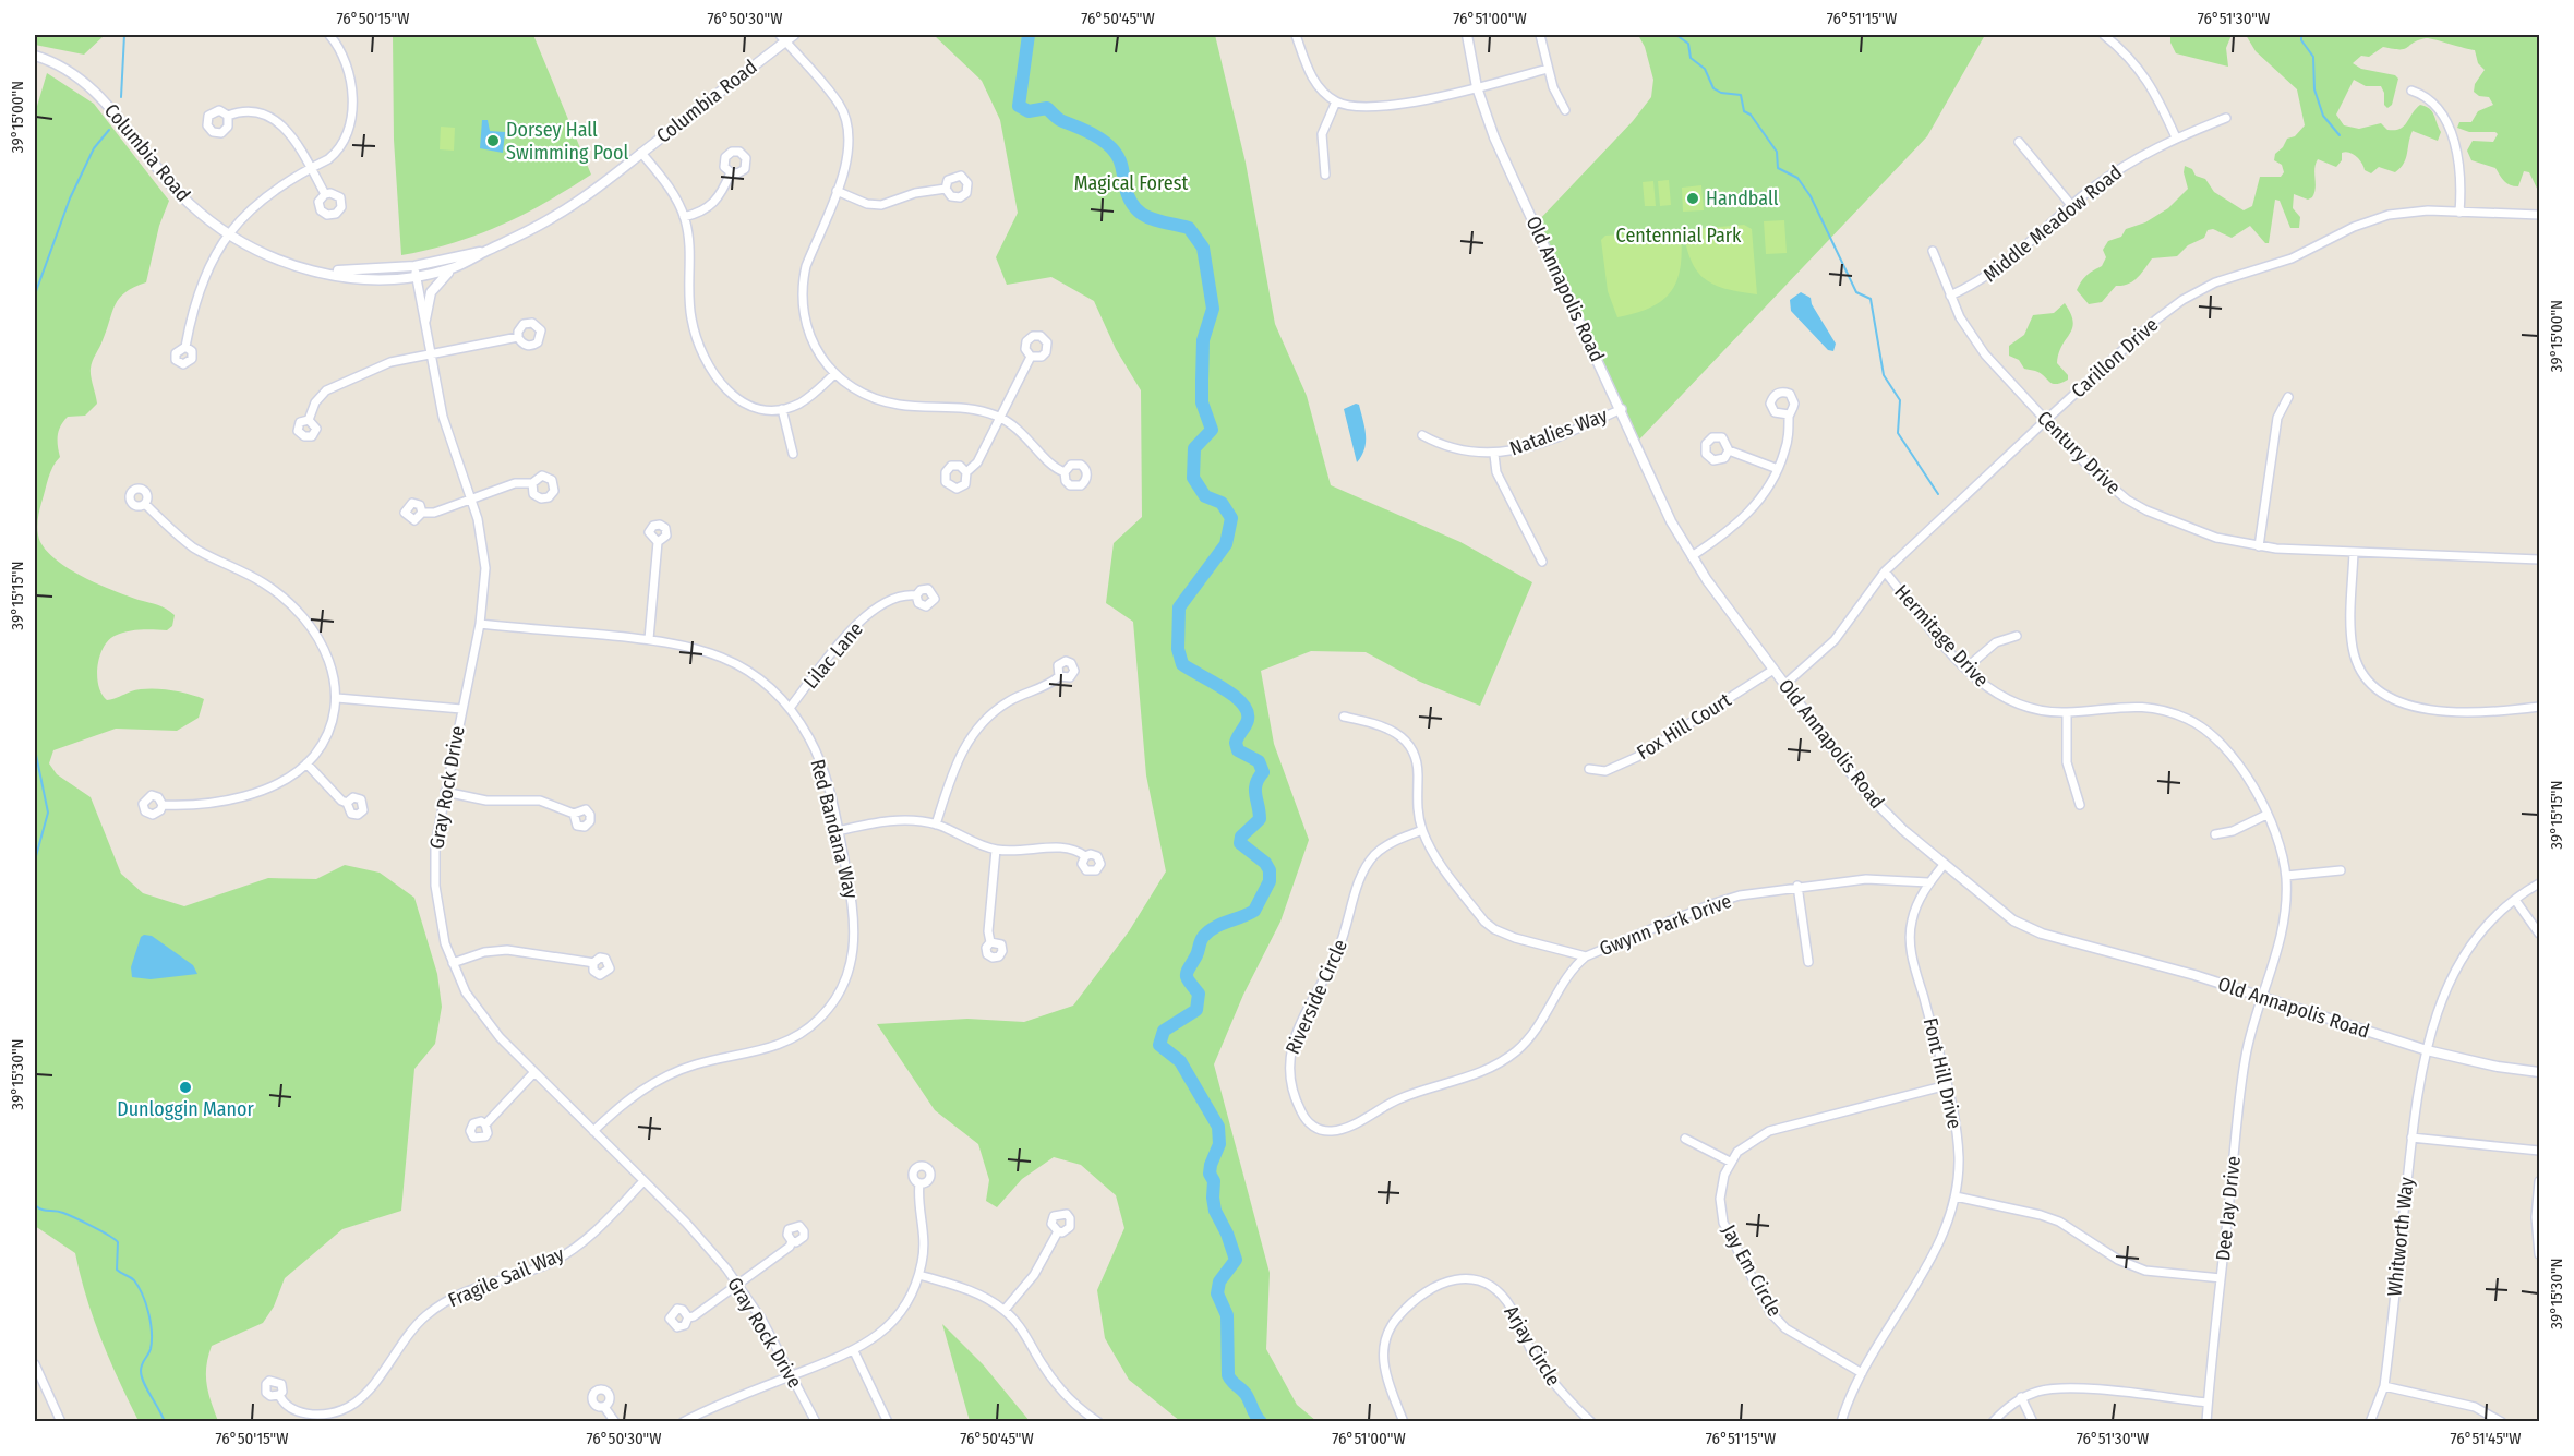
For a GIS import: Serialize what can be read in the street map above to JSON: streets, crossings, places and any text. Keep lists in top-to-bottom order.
{
  "streets": {
    "street": [
      "Columbia Road",
      "Middle Meadow Road",
      "Old Annapolis Road",
      "Carillon Drive",
      "Natalies Way",
      "Century Drive",
      "Hermitage Drive",
      "Lilac Lane",
      "Fox Hill Court",
      "Gray Rock Drive",
      "Red Bandana Way",
      "Gwynn Park Drive",
      "Riverside Circle",
      "Font Hill Drive",
      "Dee Jay Drive",
      "Whitworth Way",
      "Jay Em Circle",
      "Fragile Sail Way",
      "Arjay Circle"
    ]
  },
  "crossings": [
    ["Columbia Road", "Gray Rock Drive"],
    ["Middle Meadow Road", "Century Drive"],
    ["Old Annapolis Road", "Carillon Drive"],
    ["Old Annapolis Road", "Natalies Way"],
    ["Old Annapolis Road", "Hermitage Drive"],
    ["Old Annapolis Road", "Fox Hill Court"],
    ["Old Annapolis Road", "Font Hill Drive"],
    ["Old Annapolis Road", "Dee Jay Drive"],
    ["Old Annapolis Road", "Whitworth Way"],
    ["Carillon Drive", "Century Drive"],
    ["Carillon Drive", "Hermitage Drive"],
    ["Hermitage Drive", "Dee Jay Drive"],
    ["Lilac Lane", "Red Bandana Way"],
    ["Gray Rock Drive", "Red Bandana Way"],
    ["Gray Rock Drive", "Fragile Sail Way"],
    ["Gwynn Park Drive", "Riverside Circle"],
    ["Gwynn Park Drive", "Font Hill Drive"],
    ["Font Hill Drive", "Jay Em Circle"]
  ],
  "parks": ["Magical Forest", "Centennial Park"],
  "places": ["Dorsey Hall Swimming Pool", "Handball", "Dunloggin Manor"],
  "coordinates": [
    "76°50'15\"W",
    "76°50'30\"W",
    "76°50'45\"W",
    "76°51'00\"W",
    "76°51'15\"W",
    "76°51'30\"W",
    "39°15'00\"N",
    "39°15'15\"N",
    "39°15'30\"N",
    "76°51'45\"W"
  ]
}
